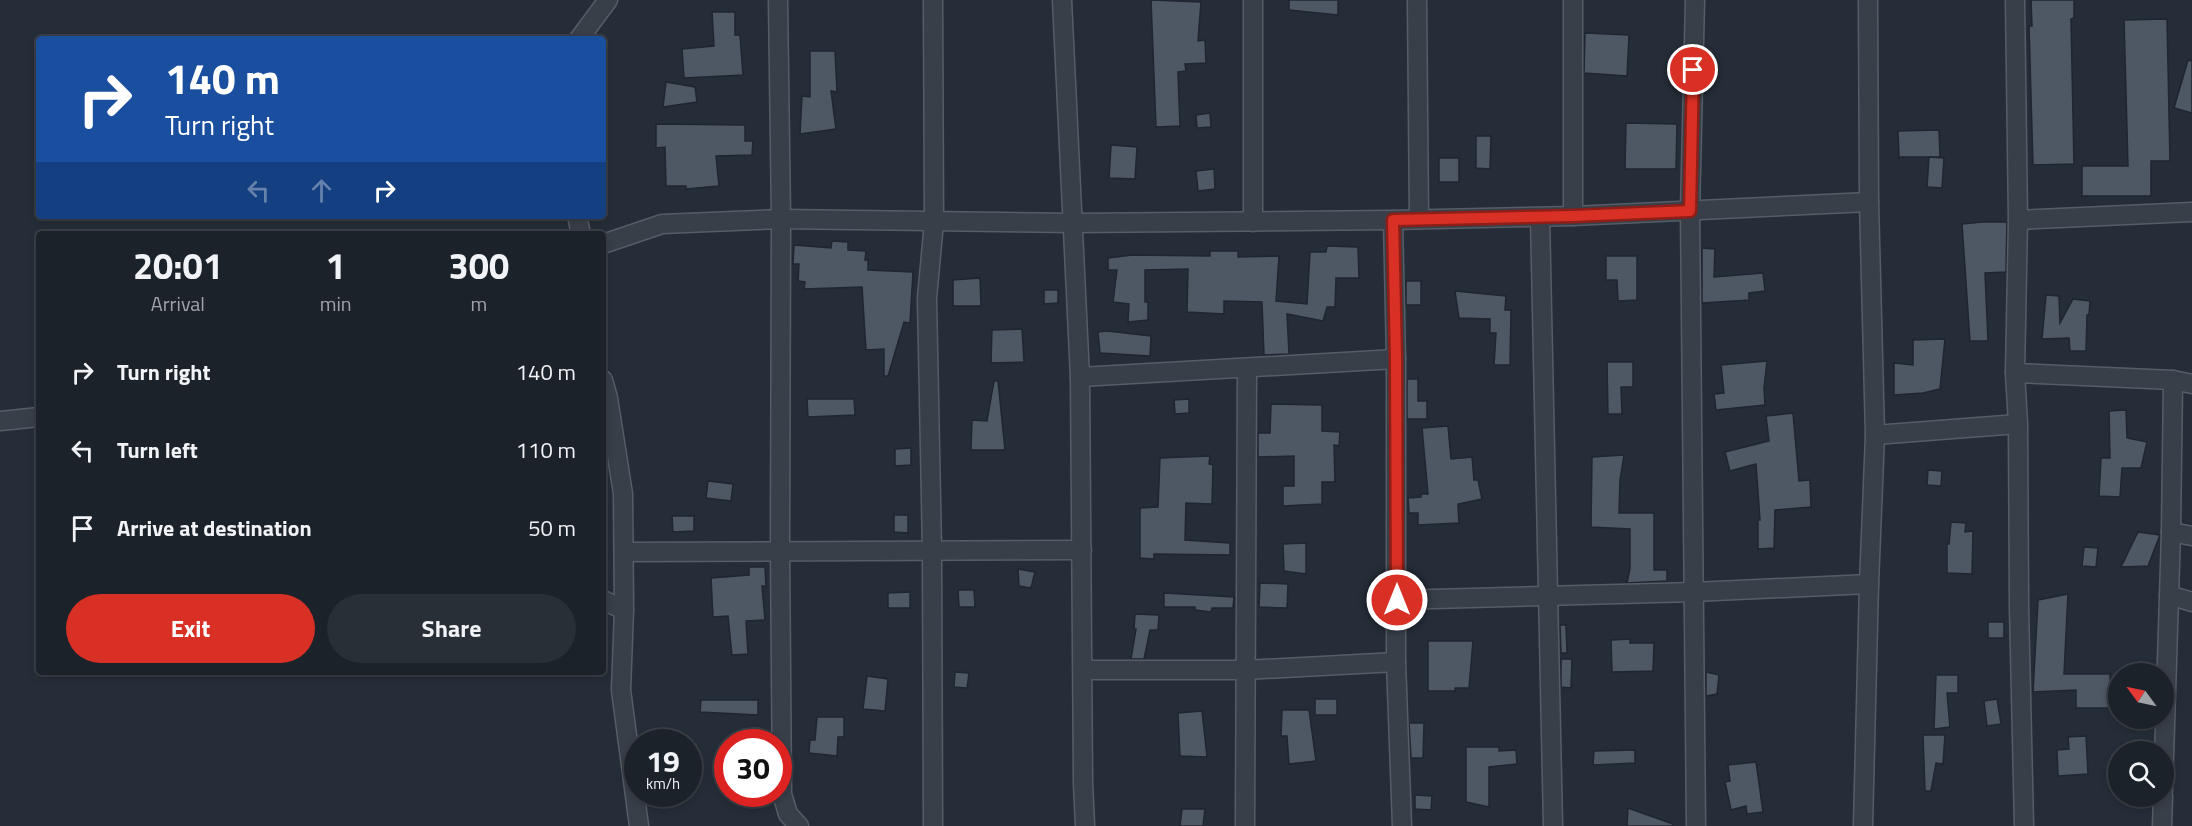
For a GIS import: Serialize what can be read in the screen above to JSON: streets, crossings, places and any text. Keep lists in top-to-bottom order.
{
  "north": "top left",
  "page": {
    "turn": ["140 m", "Turn right"],
    "eta": [
      "20:01",
      "Arrival",
      "1",
      "min",
      "300",
      "m"
    ],
    "list": [
      {
        "name": "Turn right",
        "value": "140 m"
      },
      {
        "name": "Turn left",
        "value": "110 m"
      },
      {
        "name": "Arrive at destination",
        "value": "50 m"
      }
    ],
    "buttons": ["Exit", "Share"],
    "speed": "19 km/h",
    "limit": "30"
  }
}
